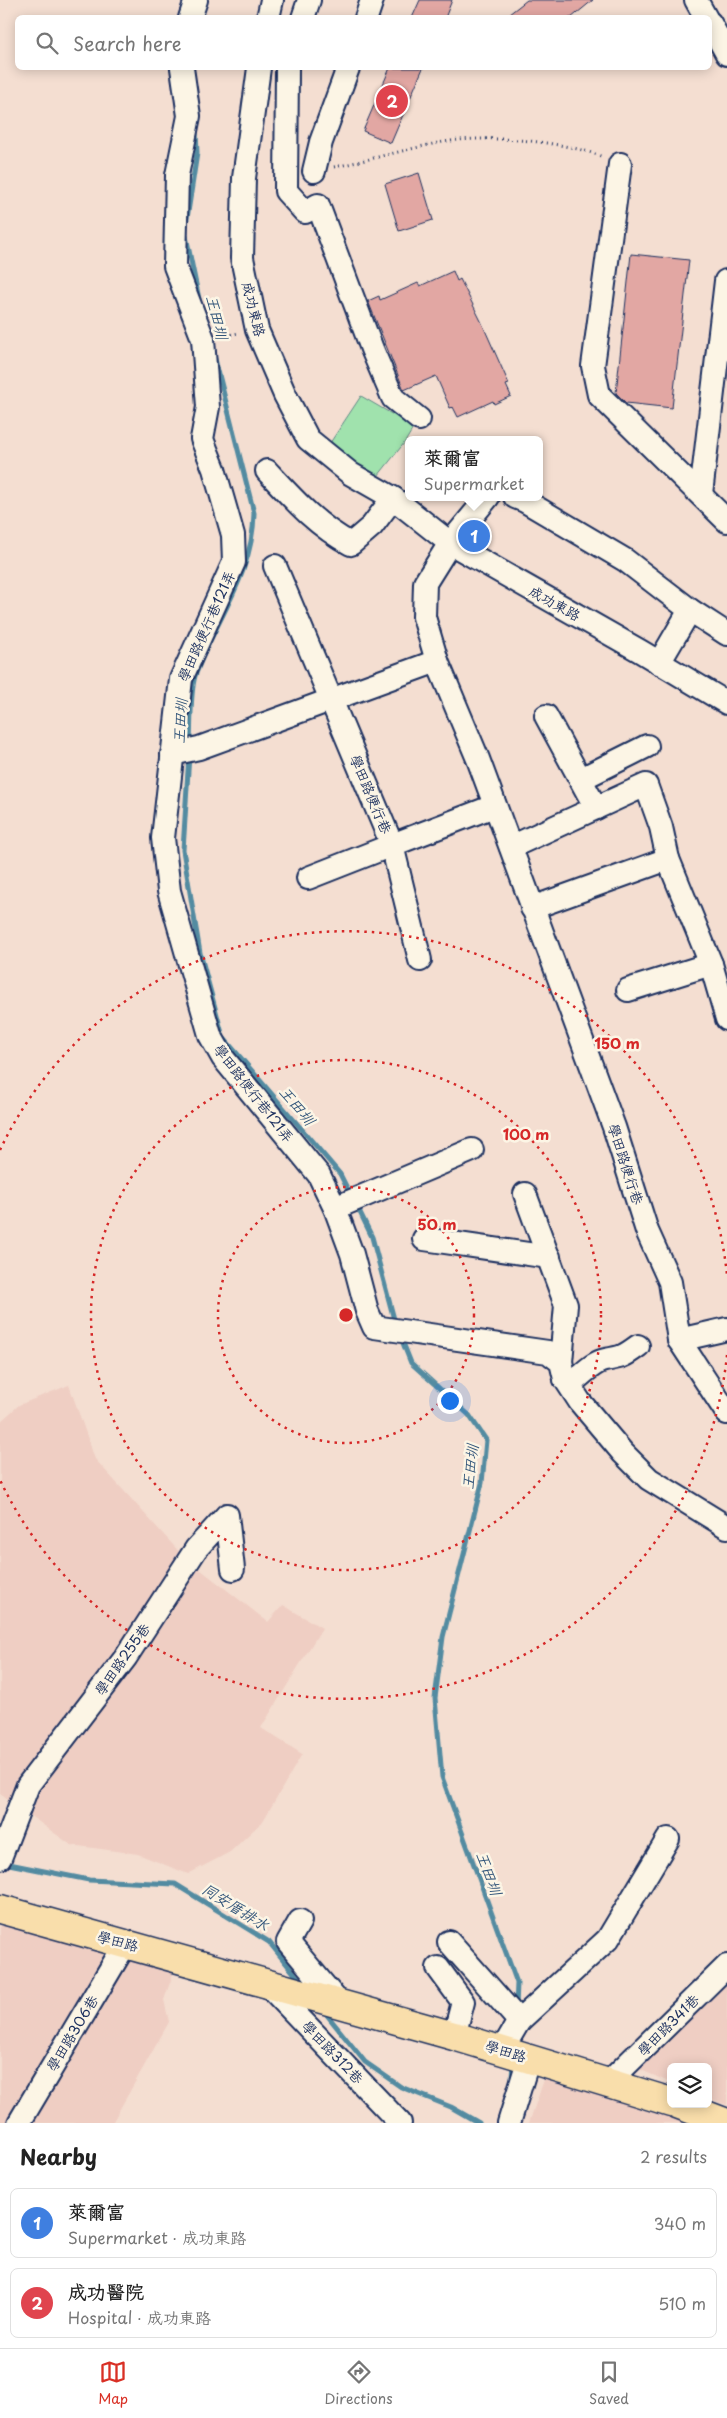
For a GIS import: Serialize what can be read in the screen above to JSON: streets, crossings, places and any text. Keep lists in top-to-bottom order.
{
  "streets": {
    "main road": ["學田路"],
    "street": [
      "成功東路",
      "學田路便行巷121弄",
      "學田路便行巷",
      "學田路255巷",
      "學田路341巷",
      "學田路306巷",
      "學田路312巷"
    ]
  },
  "crossings": [
    ["成功東路", "學田路便行巷"],
    ["學田路", "學田路341巷"],
    ["學田路", "學田路306巷"],
    ["學田路", "學田路312巷"]
  ],
  "water": ["王田圳", "同安厝排水"],
  "page": {
    "search": "Search here",
    "pins": ["2", "1"],
    "popup": ["萊爾富", "Supermarket"],
    "heading": ["Nearby", "2 results"],
    "list": [
      {
        "mark": "1",
        "name": "萊爾富",
        "note": "Supermarket · 成功東路",
        "value": "340 m"
      },
      {
        "mark": "2",
        "name": "成功醫院",
        "note": "Hospital · 成功東路",
        "value": "510 m"
      }
    ],
    "nav": ["Map", "Directions", "Saved"]
  },
  "rings": ["150 m", "100 m", "50 m"]
}
